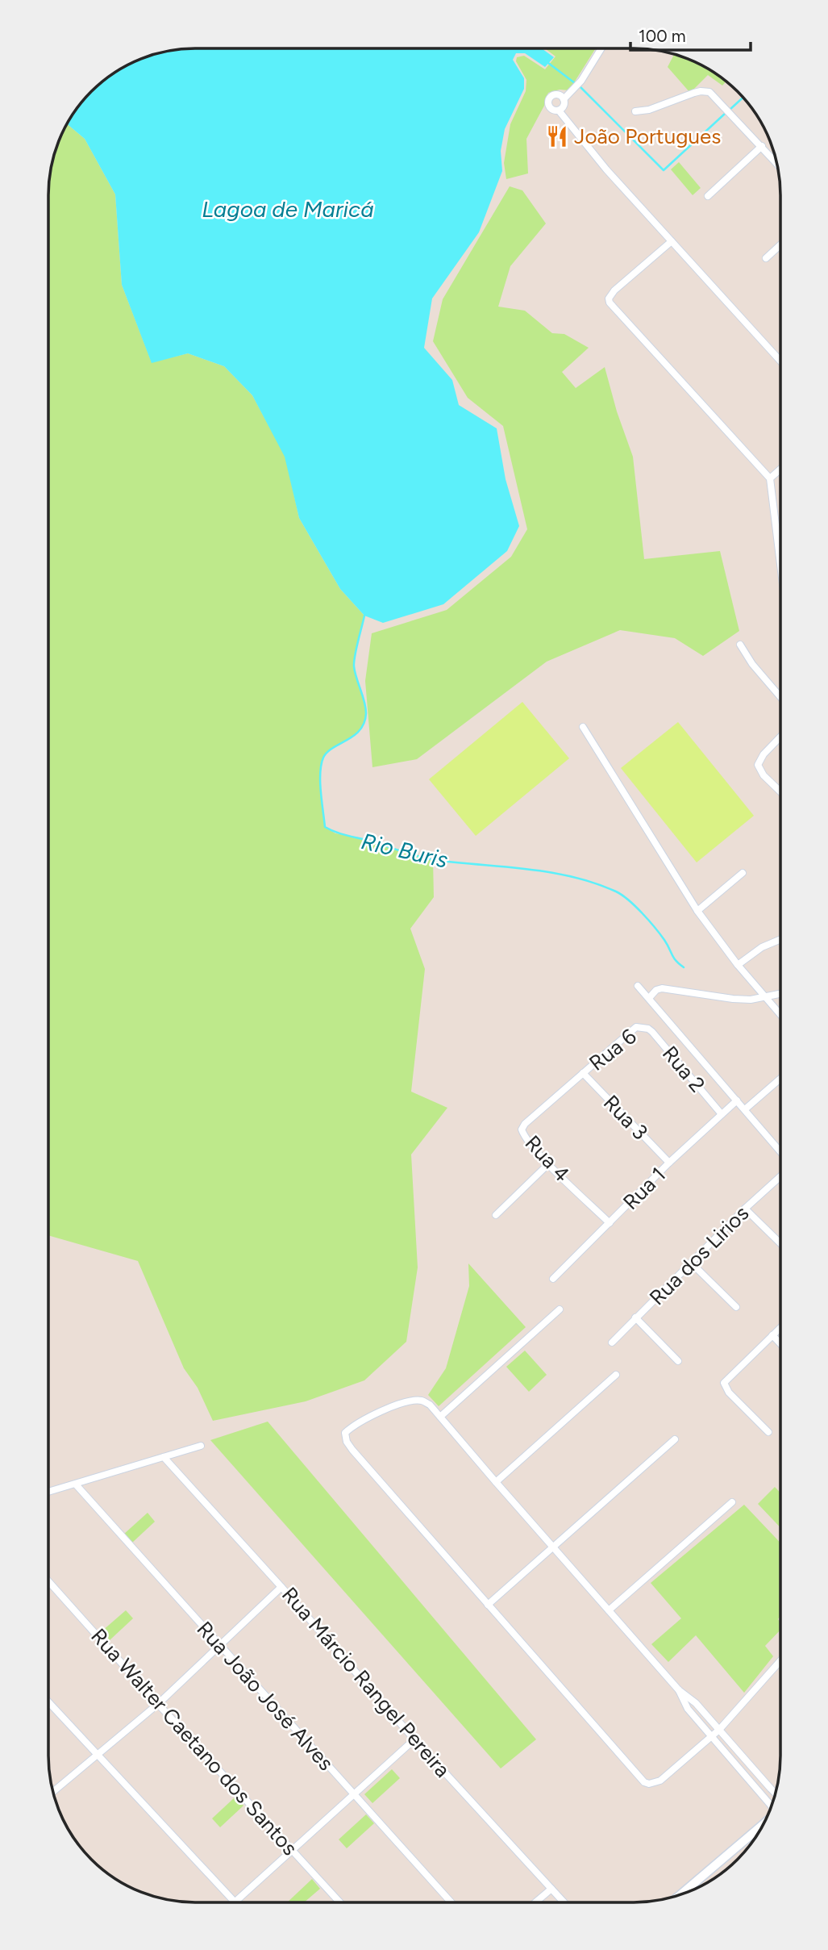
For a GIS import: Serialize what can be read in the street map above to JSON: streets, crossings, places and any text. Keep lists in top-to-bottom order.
{
  "streets": {
    "street": [
      "Rua 6",
      "Rua 2",
      "Rua 3",
      "Rua 4",
      "Rua 1",
      "Rua dos Lirios",
      "Rua Márcio Rangel Pereira",
      "Rua João José Alves",
      "Rua Walter Caetano dos Santos"
    ]
  },
  "crossings": [
    ["Rua 6", "Rua 2"],
    ["Rua 6", "Rua 3"],
    ["Rua 6", "Rua 4"],
    ["Rua 2", "Rua 1"],
    ["Rua 3", "Rua 4"],
    ["Rua 3", "Rua 1"],
    ["Rua 4", "Rua 1"]
  ],
  "water": ["Lagoa de Maricá", "Rio Buris"],
  "places": {
    "restaurant": ["João Portugues"]
  },
  "scale_bar": "100 m"
}
